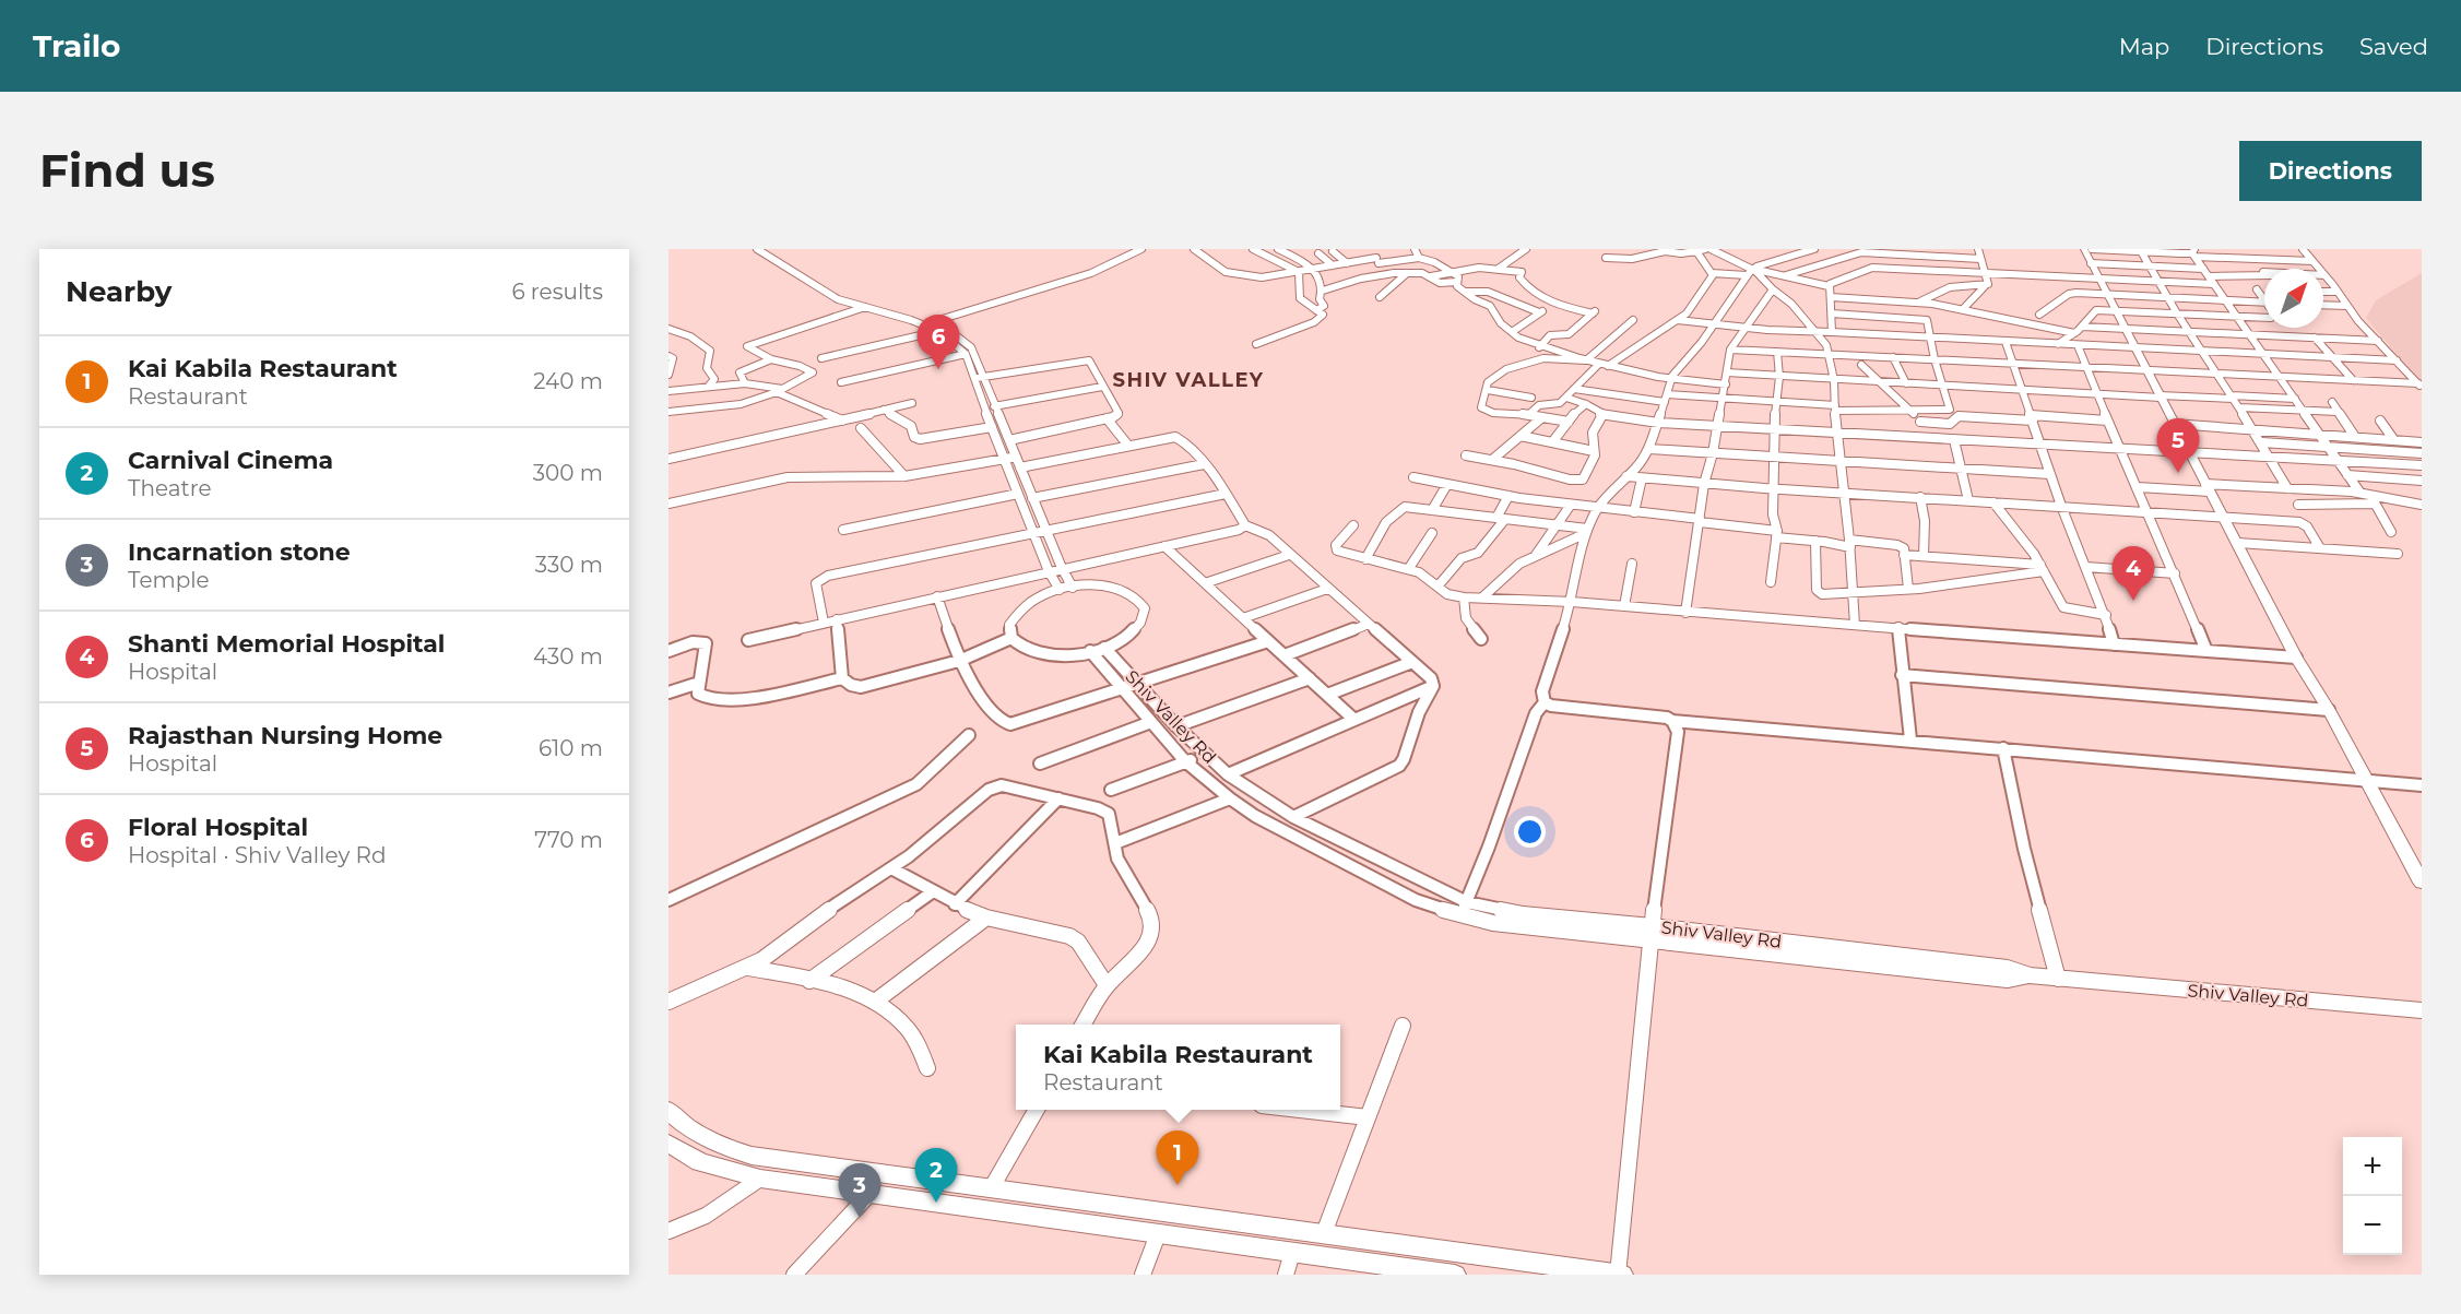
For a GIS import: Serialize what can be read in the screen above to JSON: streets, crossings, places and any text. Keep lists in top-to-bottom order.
{
  "streets": {
    "street": ["Shiv Valley Rd"]
  },
  "districts": ["SHIV VALLEY"],
  "north": "top right",
  "page": {
    "header": "Trailo",
    "nav": ["Map", "Directions", "Saved"],
    "buttons": "Directions",
    "title": "Find us",
    "heading": ["Nearby", "6 results"],
    "pins": [
      "6",
      "5",
      "4",
      "1",
      "2",
      "3"
    ],
    "list": [
      {
        "mark": "1",
        "name": "Kai Kabila Restaurant",
        "note": "Restaurant",
        "value": "240 m"
      },
      {
        "mark": "2",
        "name": "Carnival Cinema",
        "note": "Theatre",
        "value": "300 m"
      },
      {
        "mark": "3",
        "name": "Incarnation stone",
        "note": "Temple",
        "value": "330 m"
      },
      {
        "mark": "4",
        "name": "Shanti Memorial Hospital",
        "note": "Hospital",
        "value": "430 m"
      },
      {
        "mark": "5",
        "name": "Rajasthan Nursing Home",
        "note": "Hospital",
        "value": "610 m"
      },
      {
        "mark": "6",
        "name": "Floral Hospital",
        "note": "Hospital · Shiv Valley Rd",
        "value": "770 m"
      }
    ],
    "popup": ["Kai Kabila Restaurant", "Restaurant"],
    "map_buttons": ["+", "−"]
  }
}
